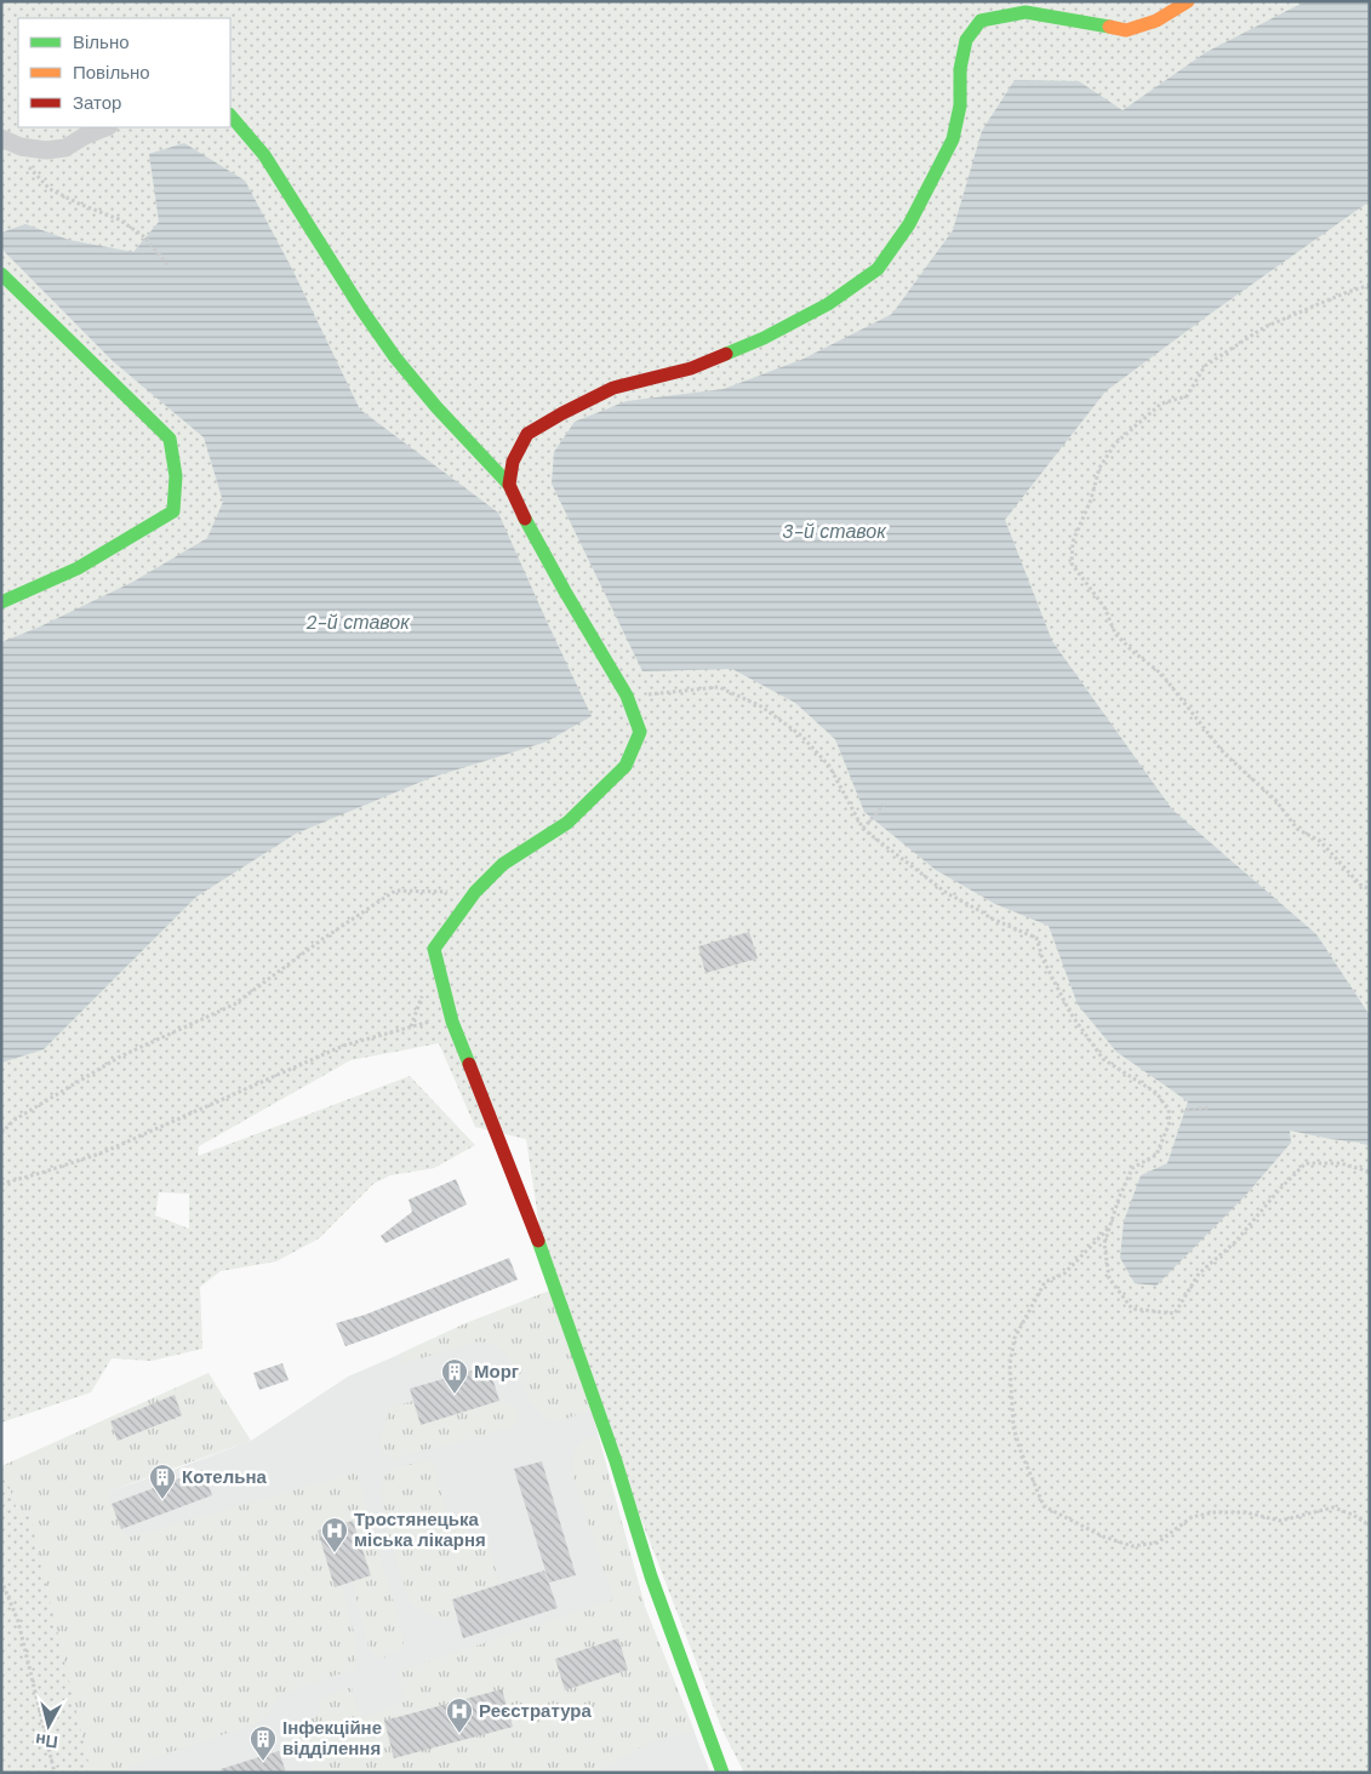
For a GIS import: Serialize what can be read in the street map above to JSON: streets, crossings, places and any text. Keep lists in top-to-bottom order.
{
  "water": ["3-й ставок", "2-й ставок"],
  "places": {
    "building": ["Морг", "Котельна", "Інфекційне відділення"],
    "hospital": ["Тростянецька міська лікарня", "Реєстратура"]
  },
  "legend": ["Вільно", "Повільно", "Затор"],
  "north": "bottom"
}
